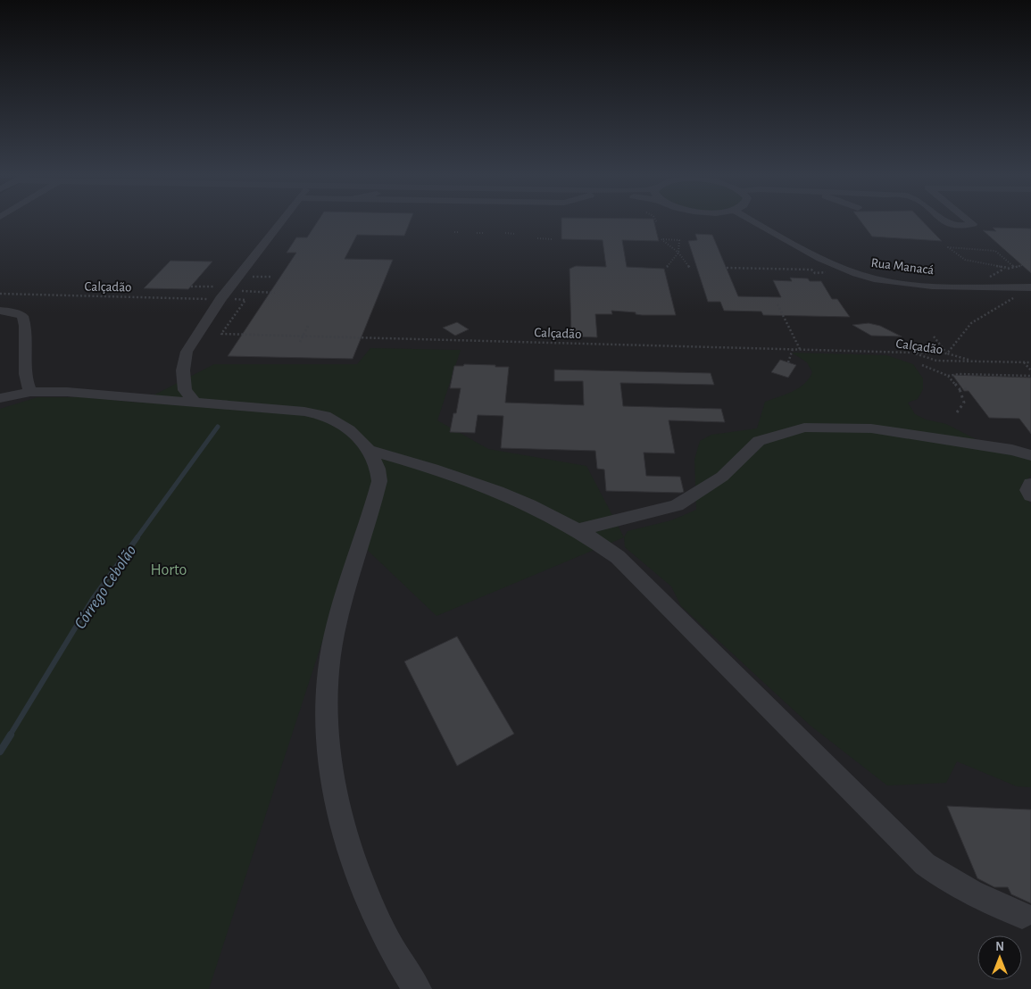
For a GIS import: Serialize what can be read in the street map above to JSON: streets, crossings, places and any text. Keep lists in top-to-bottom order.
{
  "streets": {
    "street": ["Rua Manacá"],
    "path": ["Calçadão"]
  },
  "water": ["Córrego Cebolão"],
  "parks": ["Horto"],
  "north": "top"
}
